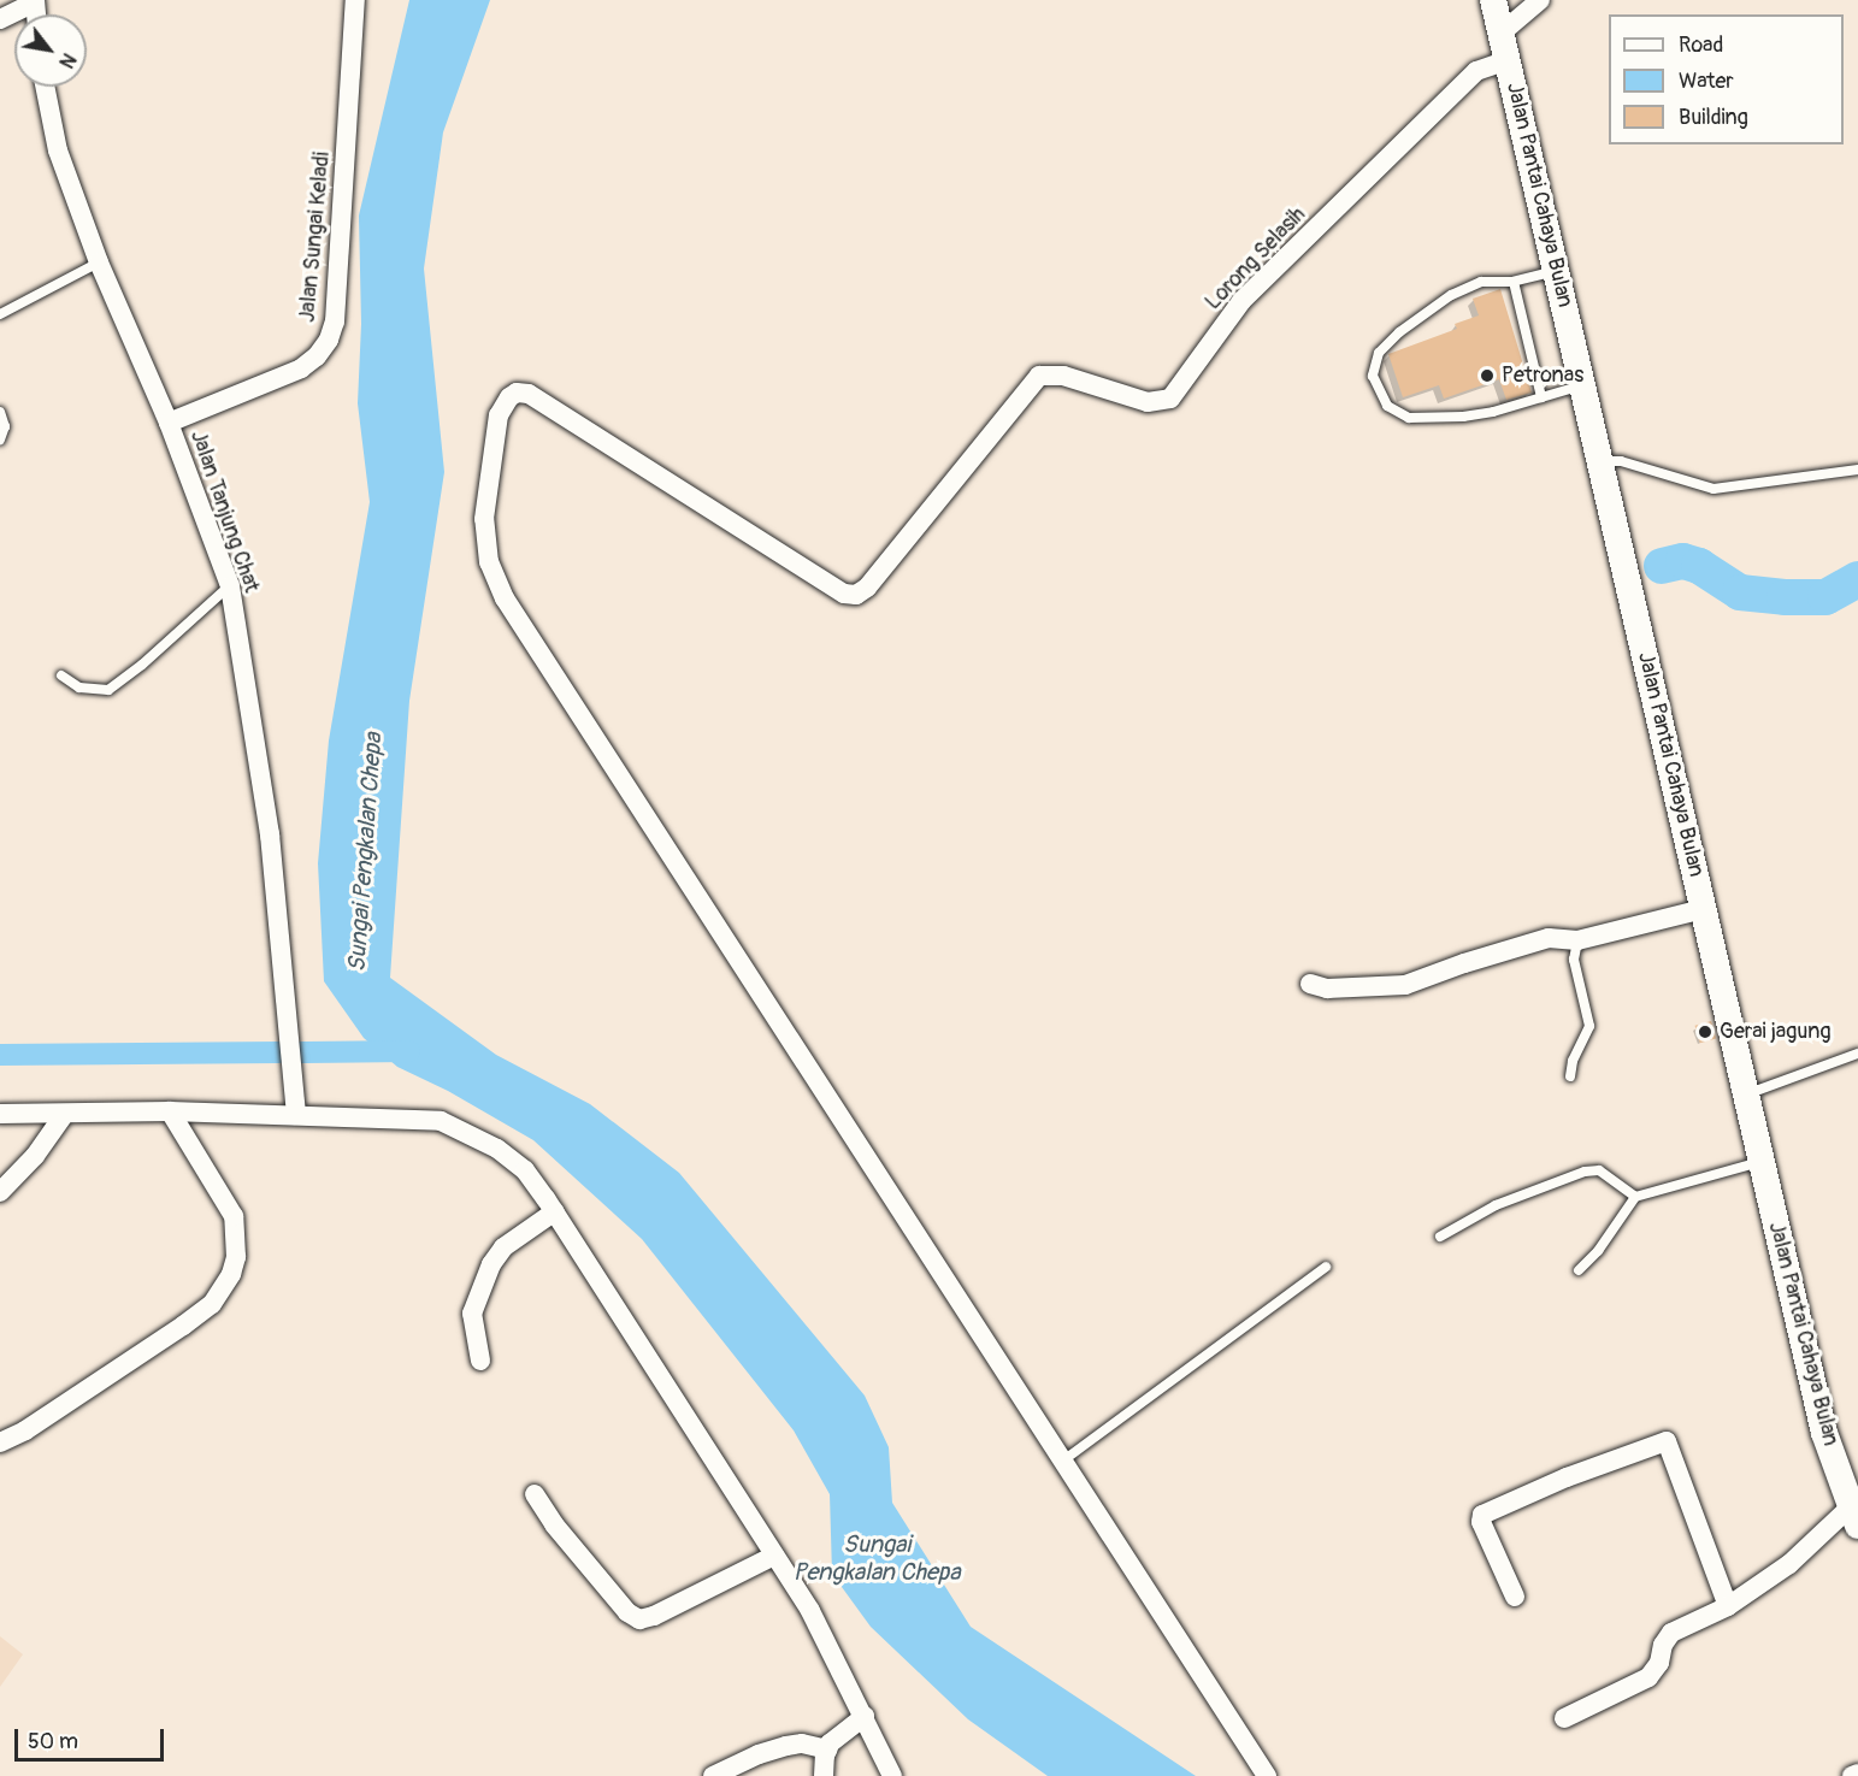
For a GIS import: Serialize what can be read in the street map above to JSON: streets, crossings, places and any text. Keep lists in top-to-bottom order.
{
  "streets": {
    "main road": ["Jalan Pantai Cahaya Bulan"],
    "street": ["Jalan Sungai Keladi", "Lorong Selasih", "Jalan Tanjung Chat"]
  },
  "crossings": [
    ["Jalan Pantai Cahaya Bulan", "Lorong Selasih"],
    ["Jalan Sungai Keladi", "Jalan Tanjung Chat"]
  ],
  "water": ["Sungai Pengkalan Chepa"],
  "places": ["Petronas", "Gerai jagung"],
  "legend": ["Road", "Water", "Building"],
  "scale_bar": "50 m",
  "north": "bottom right"
}
